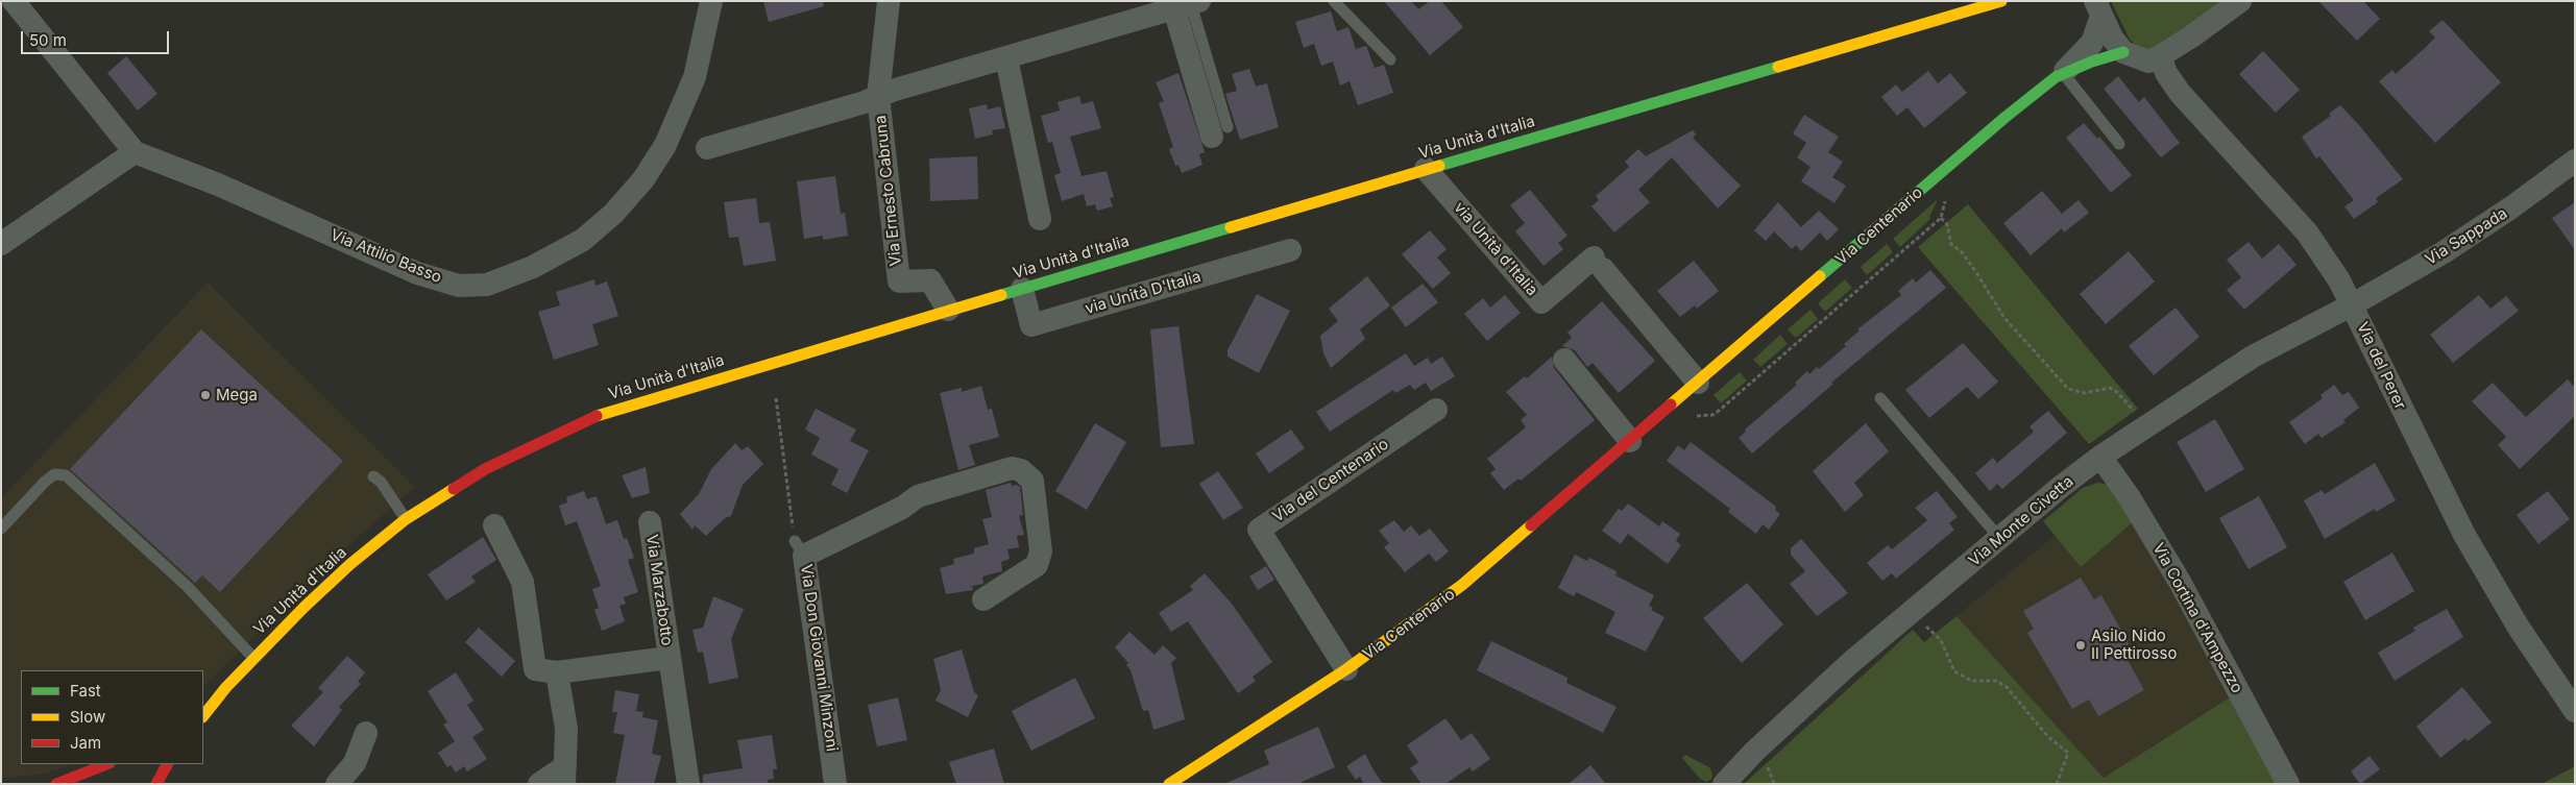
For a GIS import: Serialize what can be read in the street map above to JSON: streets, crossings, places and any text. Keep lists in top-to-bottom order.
{
  "streets": {
    "street": [
      "Via Unità d'Italia",
      "Via Ernesto Cabruna",
      "Via Centenario",
      "Via Sappada",
      "via Unità d'Italia",
      "Via Attilio Basso",
      "via Unità D'Italia",
      "Via del Perer",
      "Via del Centenario",
      "Via Monte Civetta",
      "Via Marzabotto",
      "Via Cortina d'Ampezzo",
      "Via Don Giovanni Minzoni"
    ]
  },
  "crossings": [
    ["Via Unità d'Italia", "Via Ernesto Cabruna"],
    ["Via Unità d'Italia", "via Unità d'Italia"],
    ["Via Unità d'Italia", "via Unità D'Italia"],
    ["Via Centenario", "via Unità d'Italia"],
    ["Via Centenario", "Via del Centenario"],
    ["Via Sappada", "Via del Perer"],
    ["Via Sappada", "Via Monte Civetta"],
    ["Via del Perer", "Via Monte Civetta"],
    ["Via Monte Civetta", "Via Cortina d'Ampezzo"]
  ],
  "places": ["Mega", "Asilo Nido Il Pettirosso"],
  "legend": ["Fast", "Slow", "Jam"],
  "scale_bar": "50 m"
}
